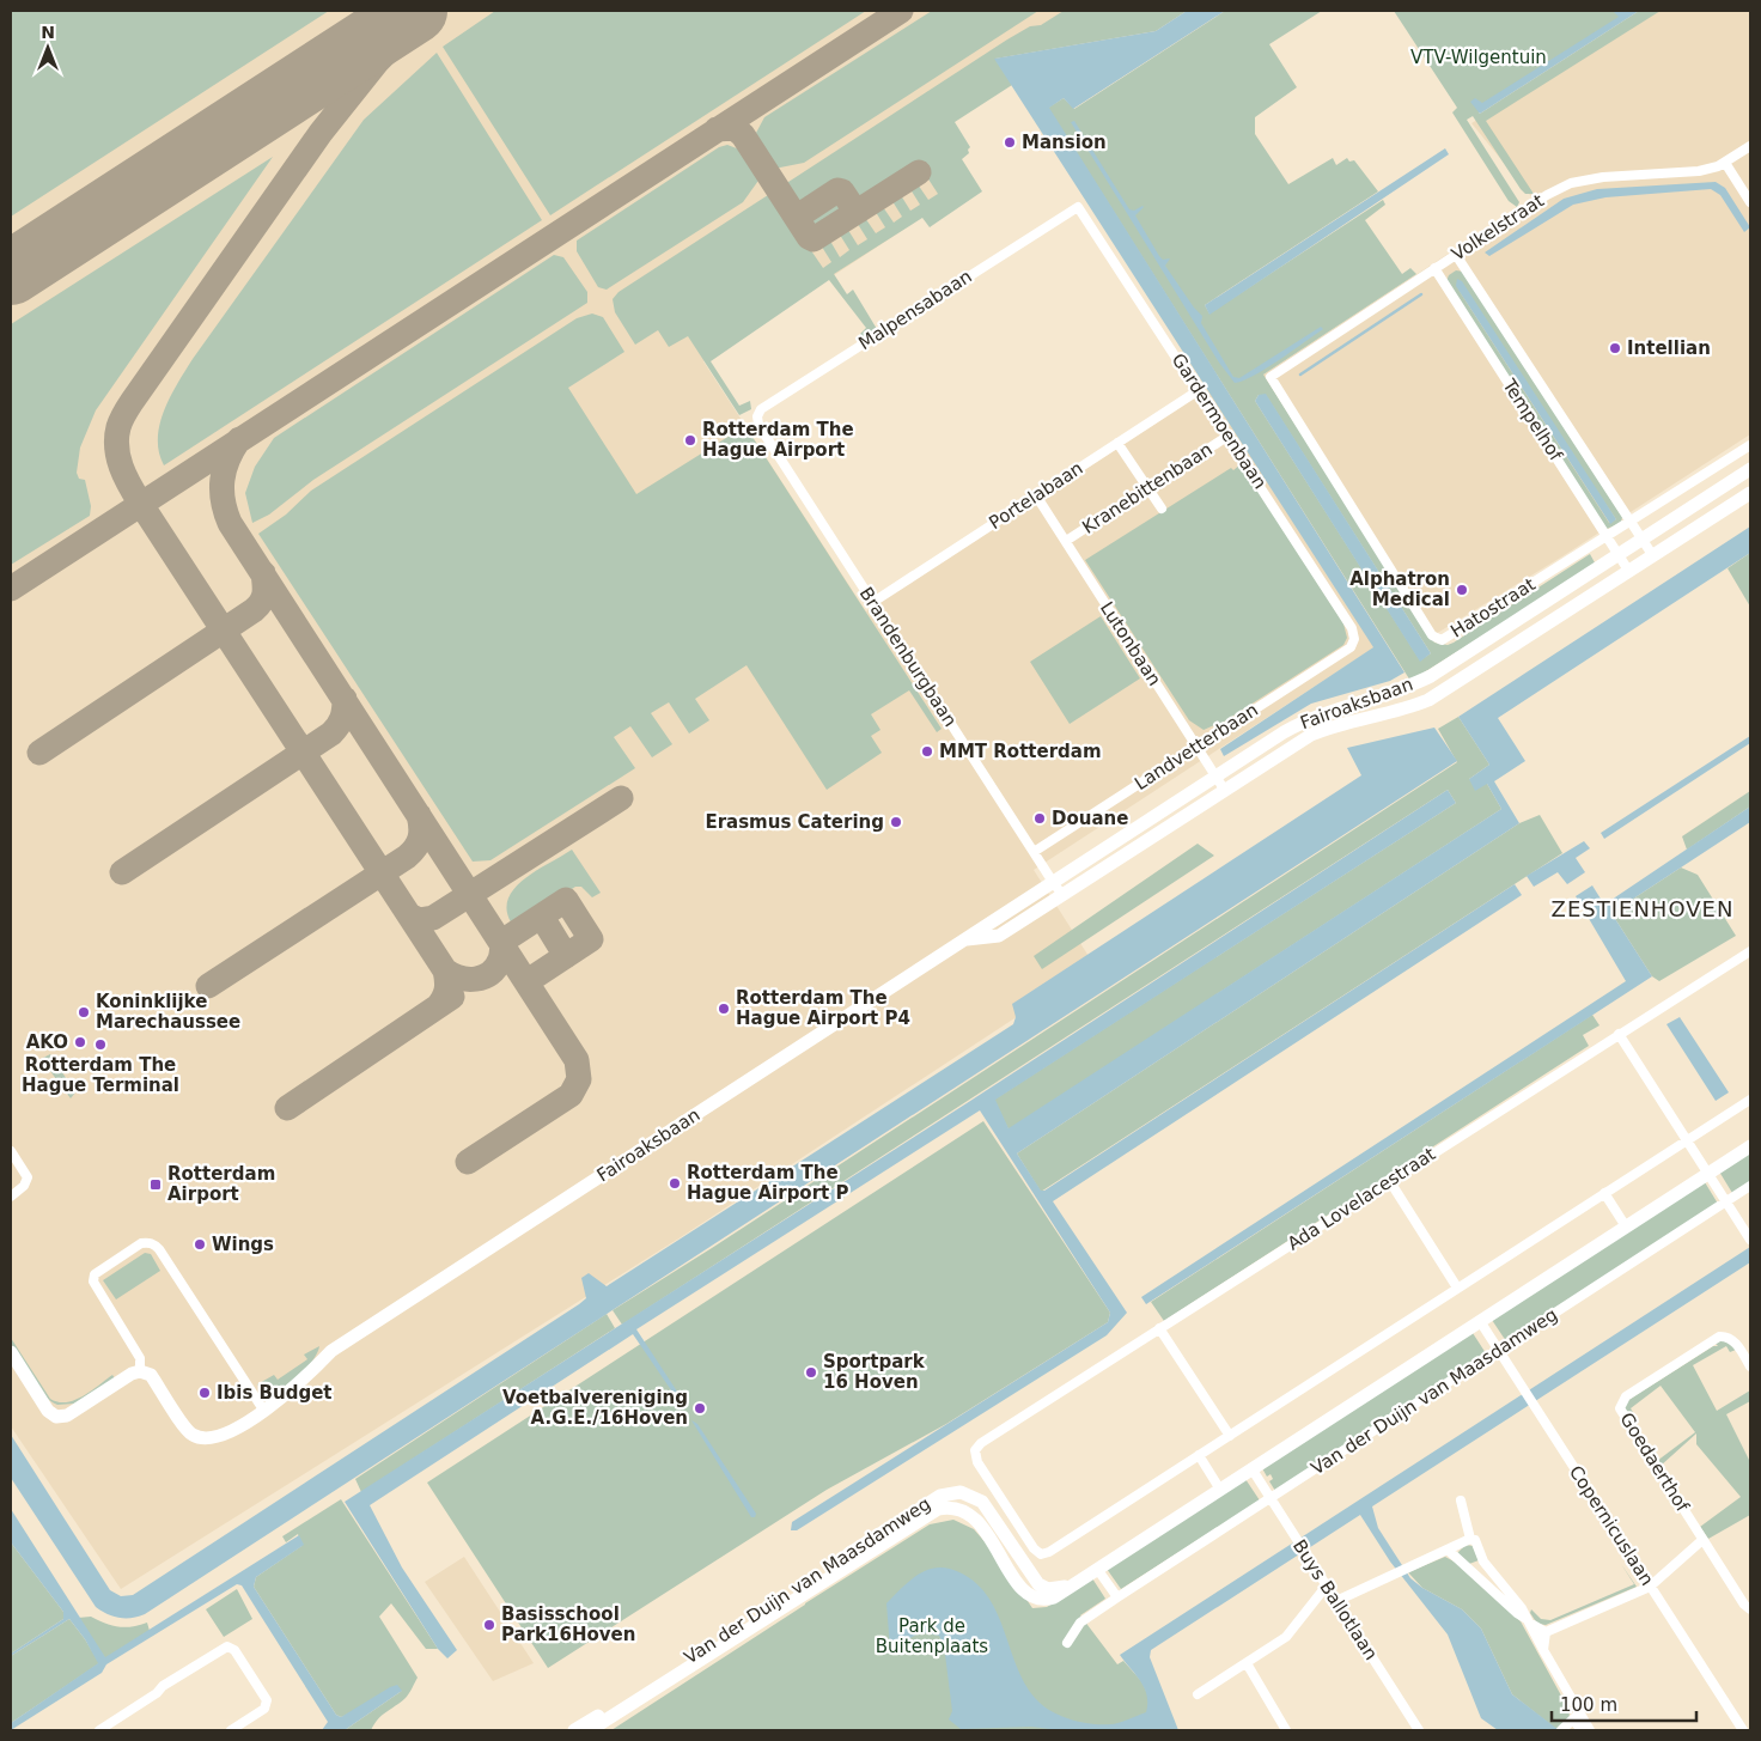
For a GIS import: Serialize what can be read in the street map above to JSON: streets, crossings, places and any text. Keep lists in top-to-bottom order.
{
  "streets": {
    "main road": ["Fairoaksbaan", "Van der Duijn van Maasdamweg"],
    "street": [
      "Volkelstraat",
      "Malpensabaan",
      "Tempelhof",
      "Gardermoenbaan",
      "Kranebittenbaan",
      "Portelabaan",
      "Hatostraat",
      "Lutonbaan",
      "Brandenburgbaan",
      "Landvetterbaan",
      "Ada Lovelacestraat",
      "Goedaerthof",
      "Copernicuslaan",
      "Buys Ballotlaan"
    ]
  },
  "crossings": [
    ["Volkelstraat", "Tempelhof"],
    ["Volkelstraat", "Hatostraat"],
    ["Malpensabaan", "Gardermoenbaan"],
    ["Malpensabaan", "Brandenburgbaan"],
    ["Tempelhof", "Hatostraat"],
    ["Tempelhof", "Fairoaksbaan"],
    ["Gardermoenbaan", "Kranebittenbaan"],
    ["Gardermoenbaan", "Portelabaan"],
    ["Gardermoenbaan", "Landvetterbaan"],
    ["Kranebittenbaan", "Lutonbaan"],
    ["Portelabaan", "Lutonbaan"],
    ["Portelabaan", "Brandenburgbaan"],
    ["Lutonbaan", "Fairoaksbaan"],
    ["Lutonbaan", "Landvetterbaan"],
    ["Brandenburgbaan", "Fairoaksbaan"],
    ["Brandenburgbaan", "Landvetterbaan"],
    ["Van der Duijn van Maasdamweg", "Copernicuslaan"],
    ["Van der Duijn van Maasdamweg", "Buys Ballotlaan"]
  ],
  "districts": ["ZESTIENHOVEN"],
  "parks": ["VTV-Wilgentuin", "Park de Buitenplaats"],
  "places": {
    "other": [
      "Mansion",
      "Intellian",
      "Rotterdam The Hague Airport",
      "Alphatron Medical",
      "MMT Rotterdam",
      "Douane",
      "Erasmus Catering",
      "Rotterdam The Hague Airport P4",
      "Koninklijke Marechaussee",
      "AKO",
      "Rotterdam The Hague Terminal",
      "Rotterdam The Hague Airport P",
      "Wings",
      "Sportpark 16 Hoven",
      "Ibis Budget",
      "Voetbalvereniging A.G.E./16Hoven",
      "Basisschool Park16Hoven"
    ],
    "transit": ["Rotterdam Airport"]
  },
  "scale_bar": "100 m",
  "north": "top"
}
